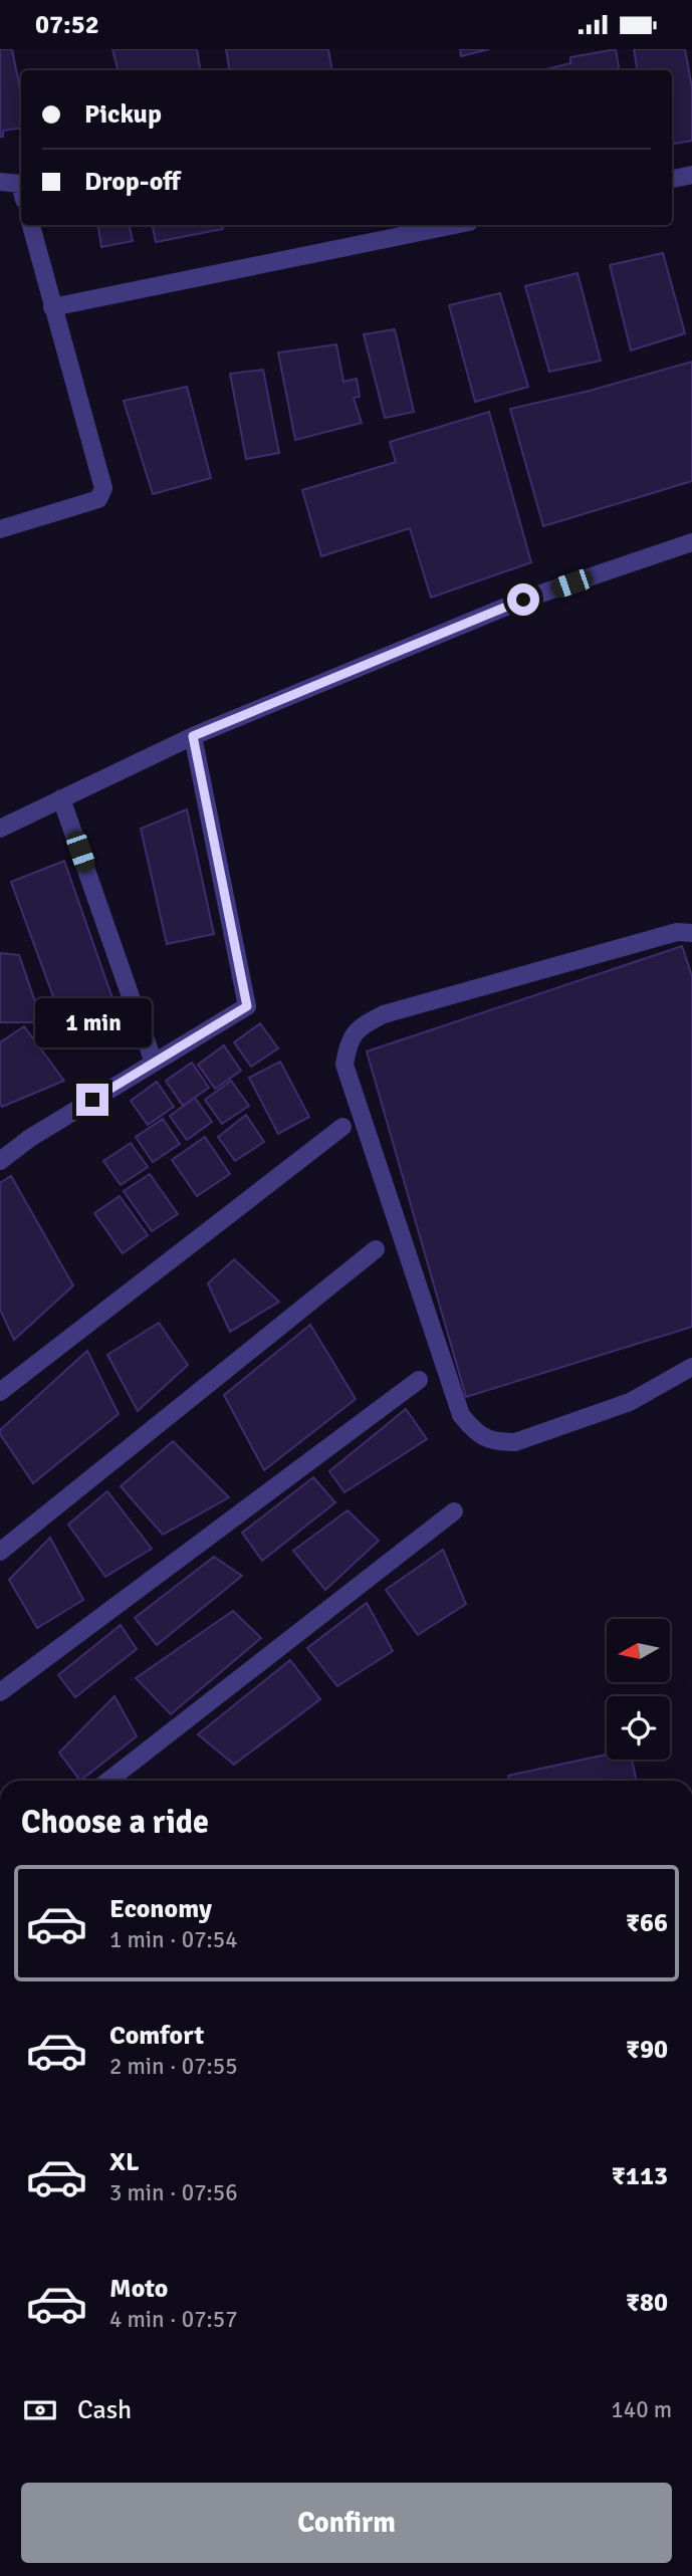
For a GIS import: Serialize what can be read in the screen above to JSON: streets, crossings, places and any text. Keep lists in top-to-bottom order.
{
  "north": "left",
  "page": {
    "status": "07:52",
    "banner": ["Pickup", "Drop-off"],
    "bubble": "1 min",
    "heading": "Choose a ride",
    "list": [
      {
        "name": "Economy",
        "note": "1 min · 07:54",
        "value": "₹66"
      },
      {
        "name": "Comfort",
        "note": "2 min · 07:55",
        "value": "₹90"
      },
      {
        "name": "XL",
        "note": "3 min · 07:56",
        "value": "₹113"
      },
      {
        "name": "Moto",
        "note": "4 min · 07:57",
        "value": "₹80"
      }
    ],
    "pay": ["Cash", "140 m"],
    "buttons": "Confirm"
  }
}
